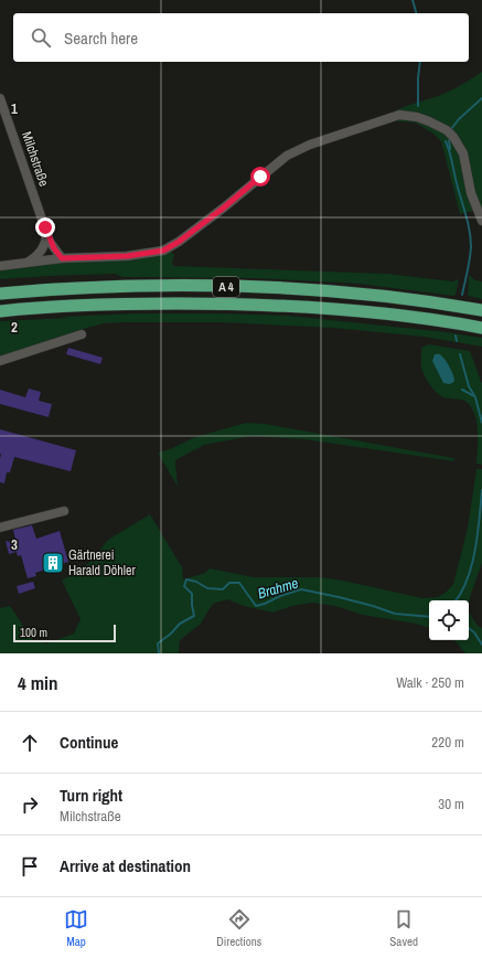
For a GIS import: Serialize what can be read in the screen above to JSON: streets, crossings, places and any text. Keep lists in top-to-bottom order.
{
  "streets": {
    "highway": ["A 4"],
    "street": ["Milchstraße"]
  },
  "water": ["Brahme"],
  "places": {
    "building": ["Gärtnerei Harald Döhler"]
  },
  "scale_bar": "100 m",
  "page": {
    "search": "Search here",
    "scale": "100 m",
    "heading": ["4 min", "Walk · 250 m"],
    "list": [
      ["Continue", "220 m"],
      ["Turn right", "Milchstraße", "30 m"],
      "Arrive at destination"
    ],
    "nav": ["Map", "Directions", "Saved"]
  },
  "grid": {
    "rows": ["1", "2", "3"]
  }
}
